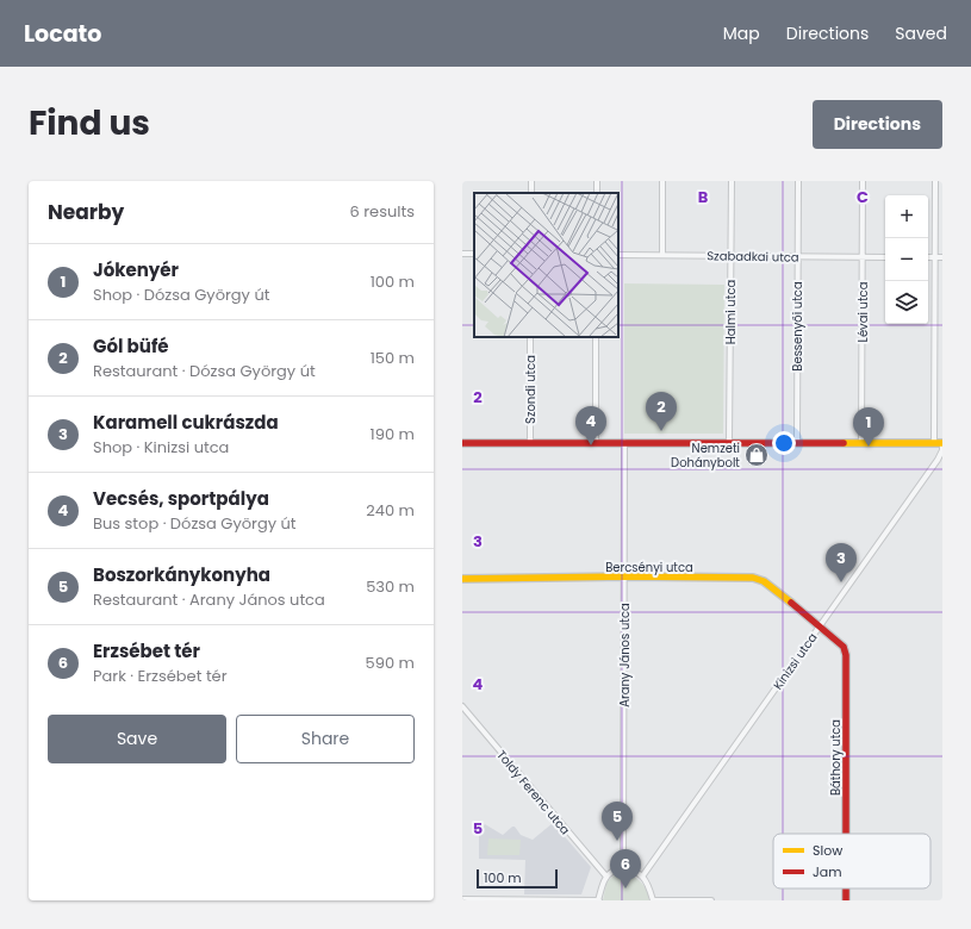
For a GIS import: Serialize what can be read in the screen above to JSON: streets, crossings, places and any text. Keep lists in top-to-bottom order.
{
  "streets": {
    "street": [
      "Szabadkai utca",
      "Halmi utca",
      "Lévai utca",
      "Bessenyői utca",
      "Szondi utca",
      "Bercsényi utca",
      "Arany János utca",
      "Kinizsi utca",
      "Báthory utca",
      "Toldy Ferenc utca"
    ]
  },
  "crossings": [
    ["Szabadkai utca", "Halmi utca"],
    ["Szabadkai utca", "Lévai utca"],
    ["Szabadkai utca", "Bessenyői utca"],
    ["Bercsényi utca", "Arany János utca"],
    ["Bercsényi utca", "Kinizsi utca"],
    ["Bercsényi utca", "Báthory utca"],
    ["Kinizsi utca", "Báthory utca"]
  ],
  "places": {
    "shop": ["Nemzeti Dohánybolt"]
  },
  "legend": ["Slow", "Jam"],
  "scale_bar": "100 m",
  "page": {
    "header": "Locato",
    "nav": ["Map", "Directions", "Saved"],
    "title": "Find us",
    "buttons": [
      "Directions",
      ["Save", "Share"]
    ],
    "heading": ["Nearby", "6 results"],
    "map_buttons": ["+", "−"],
    "list": [
      {
        "mark": "1",
        "name": "Jókenyér",
        "note": "Shop · Dózsa György út",
        "value": "100 m"
      },
      {
        "mark": "2",
        "name": "Gól büfé",
        "note": "Restaurant · Dózsa György út",
        "value": "150 m"
      },
      {
        "mark": "3",
        "name": "Karamell cukrászda",
        "note": "Shop · Kinizsi utca",
        "value": "190 m"
      },
      {
        "mark": "4",
        "name": "Vecsés, sportpálya",
        "note": "Bus stop · Dózsa György út",
        "value": "240 m"
      },
      {
        "mark": "5",
        "name": "Boszorkánykonyha",
        "note": "Restaurant · Arany János utca",
        "value": "530 m"
      },
      {
        "mark": "6",
        "name": "Erzsébet tér",
        "note": "Park · Erzsébet tér",
        "value": "590 m"
      }
    ],
    "pins": [
      "2",
      "4",
      "1",
      "3",
      "5",
      "6"
    ],
    "scale": "100 m"
  },
  "grid": {
    "columns": ["B", "C"],
    "rows": [
      "2",
      "3",
      "4",
      "5"
    ]
  }
}
